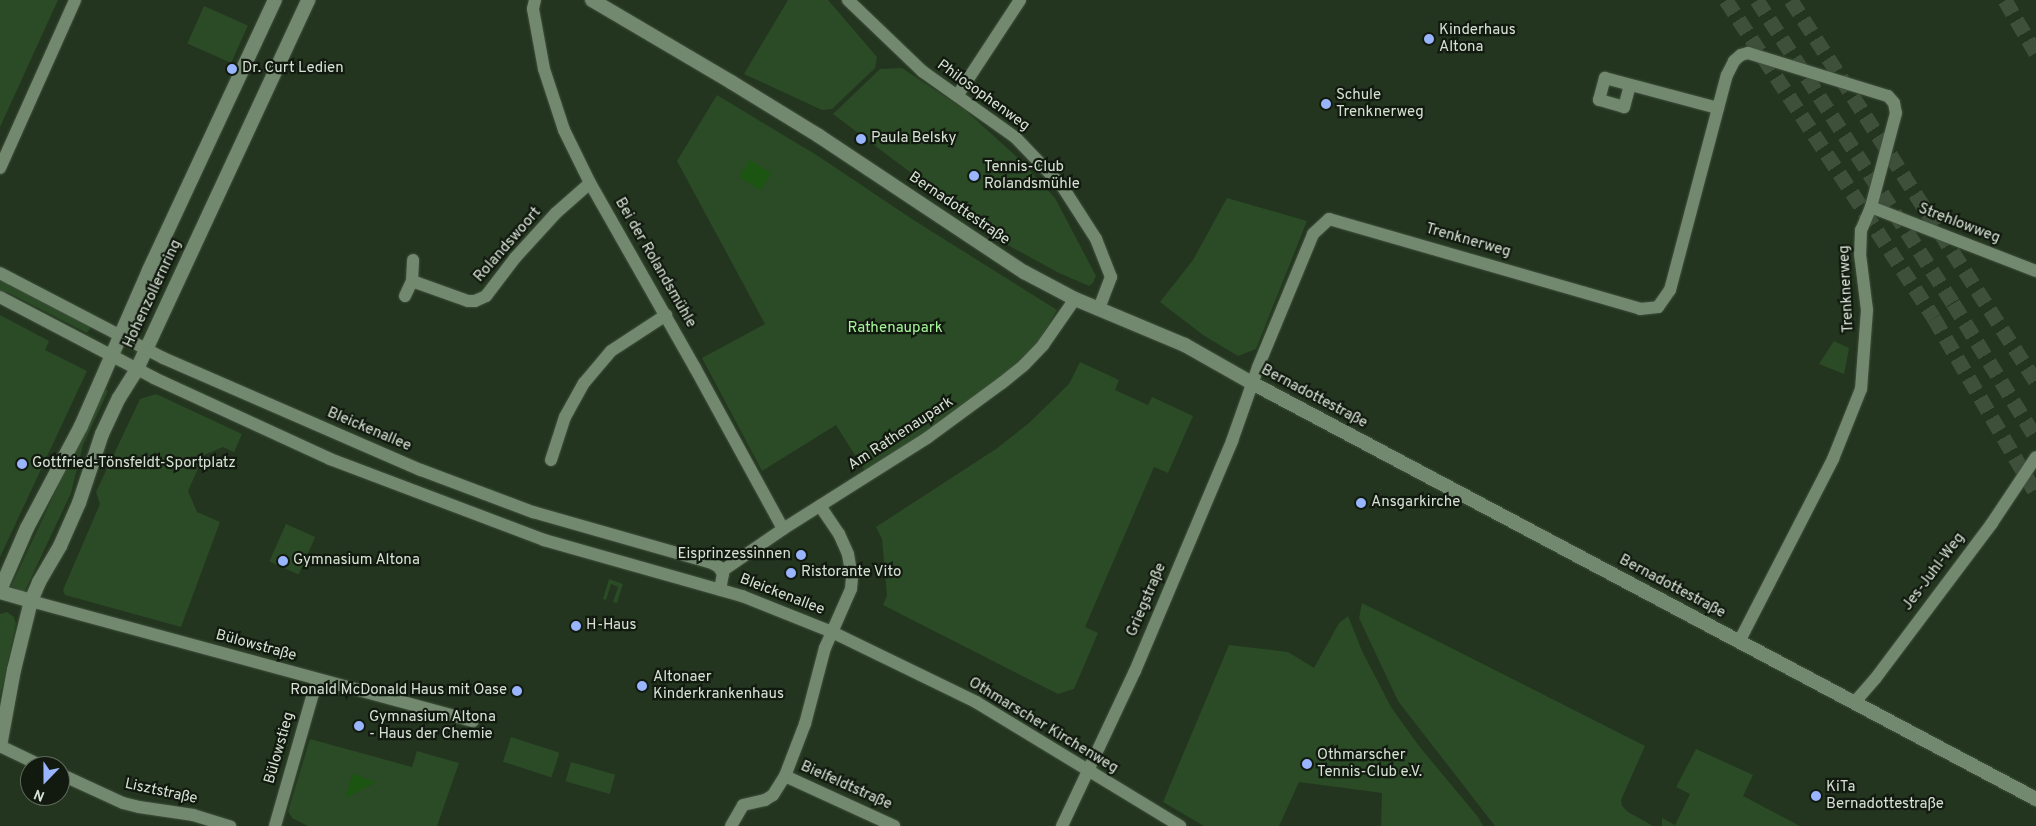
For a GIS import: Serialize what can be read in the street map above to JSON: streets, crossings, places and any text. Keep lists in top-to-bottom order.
{
  "streets": {
    "street": [
      "Philosophenweg",
      "Bernadottestraße",
      "Strehlowweg",
      "Trenknerweg",
      "Rolandswoort",
      "Bei der Rolandsmühle",
      "Hohenzollernring",
      "Bleickenallee",
      "Am Rathenaupark",
      "Jes-Juhl-Weg",
      "Griegstraße",
      "Bülowstraße",
      "Othmarscher Kirchenweg",
      "Bülowstieg",
      "Bielfeldtstraße",
      "Lisztstraße"
    ]
  },
  "crossings": [
    ["Philosophenweg", "Bernadottestraße"],
    ["Bernadottestraße", "Trenknerweg"],
    ["Bernadottestraße", "Am Rathenaupark"],
    ["Bernadottestraße", "Jes-Juhl-Weg"],
    ["Bernadottestraße", "Griegstraße"],
    ["Strehlowweg", "Trenknerweg"],
    ["Trenknerweg", "Griegstraße"],
    ["Rolandswoort", "Bei der Rolandsmühle"],
    ["Bei der Rolandsmühle", "Am Rathenaupark"],
    ["Hohenzollernring", "Bleickenallee"],
    ["Hohenzollernring", "Bülowstraße"],
    ["Bleickenallee", "Am Rathenaupark"],
    ["Bleickenallee", "Othmarscher Kirchenweg"],
    ["Griegstraße", "Othmarscher Kirchenweg"],
    ["Bülowstraße", "Bülowstieg"]
  ],
  "parks": ["Rathenaupark"],
  "places": [
    "Kinderhaus Altona",
    "Dr. Curt Ledien",
    "Schule Trenknerweg",
    "Paula Belsky",
    "Tennis-Club Rolandsmühle",
    "Gottfried-Tönsfeldt-Sportplatz",
    "Ansgarkirche",
    "Eisprinzessinnen",
    "Gymnasium Altona",
    "Ristorante Vito",
    "H-Haus",
    "Altonaer Kinderkrankenhaus",
    "Ronald McDonald Haus mit Oase",
    "Gymnasium Altona - Haus der Chemie",
    "Othmarscher Tennis-Club e.V.",
    "KiTa Bernadottestraße"
  ],
  "north": "bottom"
}
